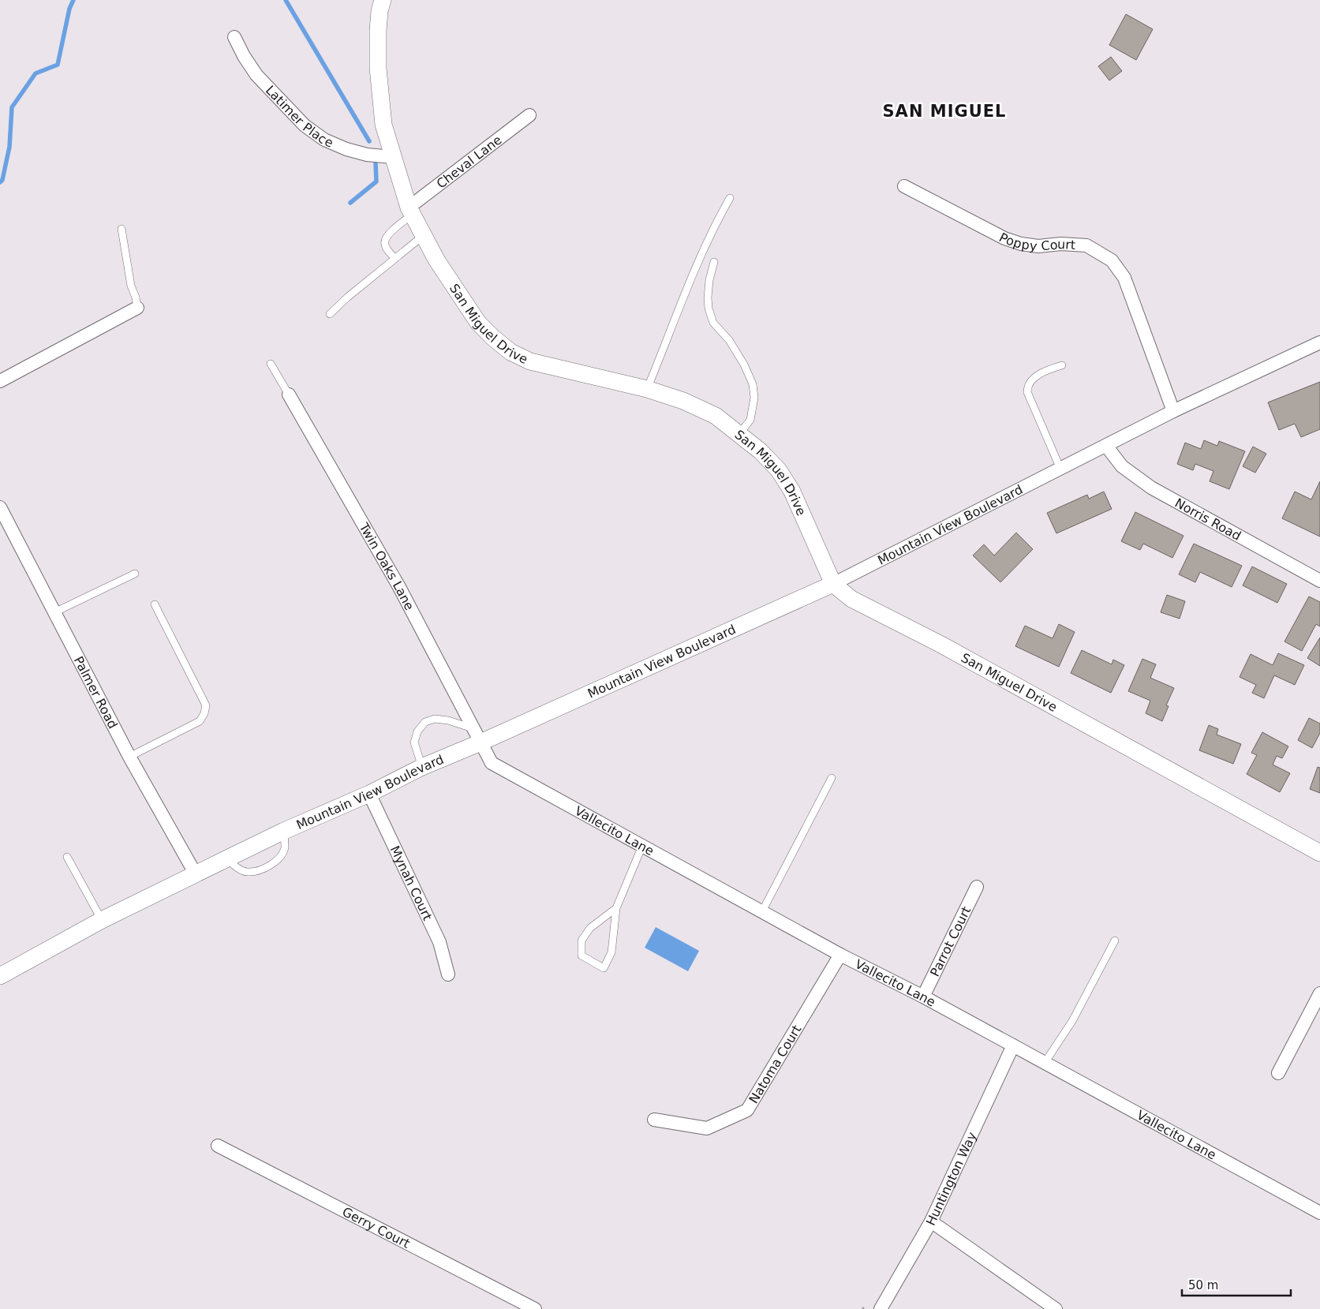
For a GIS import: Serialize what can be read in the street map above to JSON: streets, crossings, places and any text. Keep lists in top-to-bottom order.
{
  "streets": {
    "street": [
      "Latimer Place",
      "Cheval Lane",
      "Poppy Court",
      "San Miguel Drive",
      "Norris Road",
      "Mountain View Boulevard",
      "Twin Oaks Lane",
      "Palmer Road",
      "Vallecito Lane",
      "Mynah Court",
      "Parrot Court",
      "Natoma Court",
      "Huntington Way",
      "Gerry Court"
    ]
  },
  "crossings": [
    ["Latimer Place", "San Miguel Drive"],
    ["Cheval Lane", "San Miguel Drive"],
    ["Poppy Court", "Mountain View Boulevard"],
    ["San Miguel Drive", "Mountain View Boulevard"],
    ["Norris Road", "Mountain View Boulevard"],
    ["Mountain View Boulevard", "Twin Oaks Lane"],
    ["Mountain View Boulevard", "Palmer Road"],
    ["Mountain View Boulevard", "Vallecito Lane"],
    ["Mountain View Boulevard", "Mynah Court"],
    ["Twin Oaks Lane", "Vallecito Lane"],
    ["Vallecito Lane", "Parrot Court"],
    ["Vallecito Lane", "Natoma Court"],
    ["Vallecito Lane", "Huntington Way"]
  ],
  "districts": ["SAN MIGUEL"],
  "scale_bar": "50 m"
}
